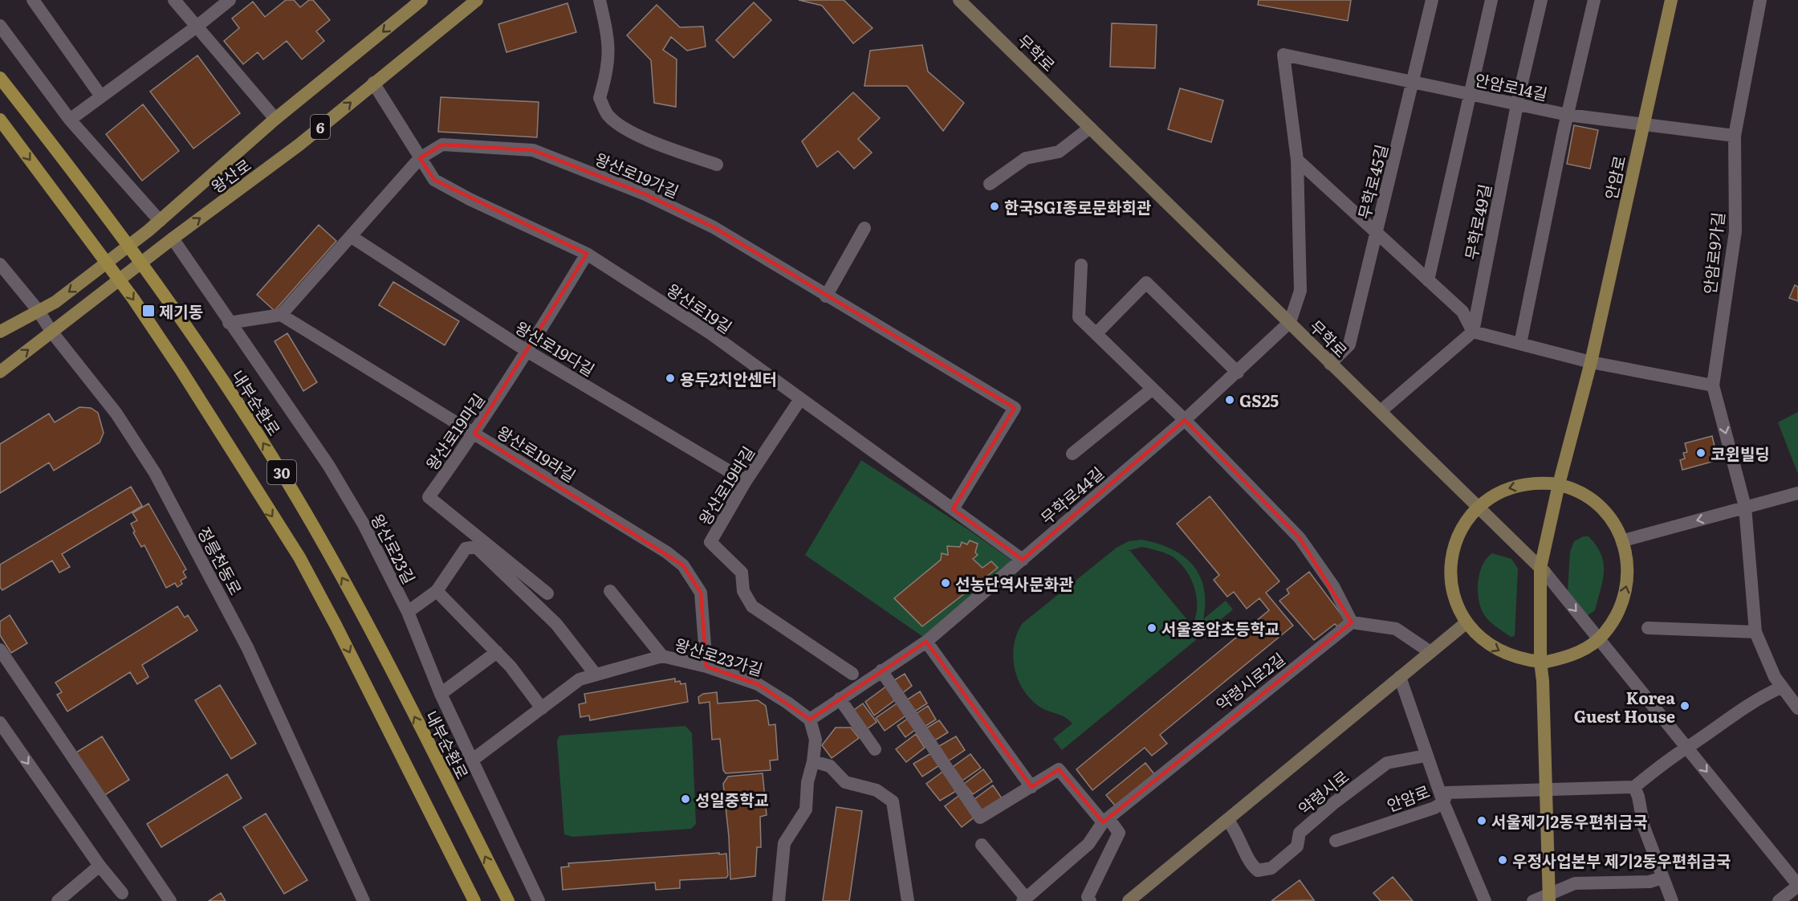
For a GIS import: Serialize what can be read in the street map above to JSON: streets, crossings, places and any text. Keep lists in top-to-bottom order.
{
  "streets": {
    "highway": ["내부순환로", "30"],
    "main road": [
      "무학로",
      "6",
      "왕산로",
      "안암로"
    ],
    "street": [
      "안암로14길",
      "왕산로19가길",
      "무학로45길",
      "무학로49길",
      "안암로9가길",
      "왕산로19길",
      "왕산로19다길",
      "왕산로19마길",
      "왕산로19라길",
      "왕산로19바길",
      "무학로44길",
      "왕산로23길",
      "정릉천동로",
      "왕산로23가길",
      "약령시로2길",
      "약령시로"
    ]
  },
  "crossings": [
    ["무학로", "안암로"],
    ["무학로", "무학로45길"],
    ["무학로", "무학로44길"],
    ["안암로14길", "안암로"],
    ["안암로14길", "무학로45길"],
    ["안암로14길", "무학로49길"],
    ["안암로14길", "안암로9가길"],
    ["왕산로19가길", "왕산로19길"],
    ["왕산로19가길", "왕산로19다길"],
    ["왕산로19가길", "왕산로19라길"],
    ["왕산로", "왕산로19길"],
    ["왕산로", "왕산로23길"],
    ["왕산로", "정릉천동로"],
    ["왕산로19길", "왕산로19마길"],
    ["왕산로19길", "왕산로19바길"],
    ["왕산로19길", "무학로44길"],
    ["왕산로19다길", "왕산로19마길"],
    ["왕산로19다길", "왕산로19바길"],
    ["왕산로19마길", "왕산로19라길"],
    ["왕산로19라길", "왕산로23가길"],
    ["무학로44길", "왕산로23가길"],
    ["왕산로23길", "왕산로23가길"]
  ],
  "places": {
    "other": [
      "한국SGI종로문화회관",
      "용두2치안센터",
      "GS25",
      "코윈빌딩",
      "선농단역사문화관",
      "서울종암초등학교",
      "Korea Guest House",
      "성일중학교",
      "서울제기2동우편취급국",
      "우정사업본부 제기2동우편취급국"
    ],
    "transit": ["제기동"]
  }
}
